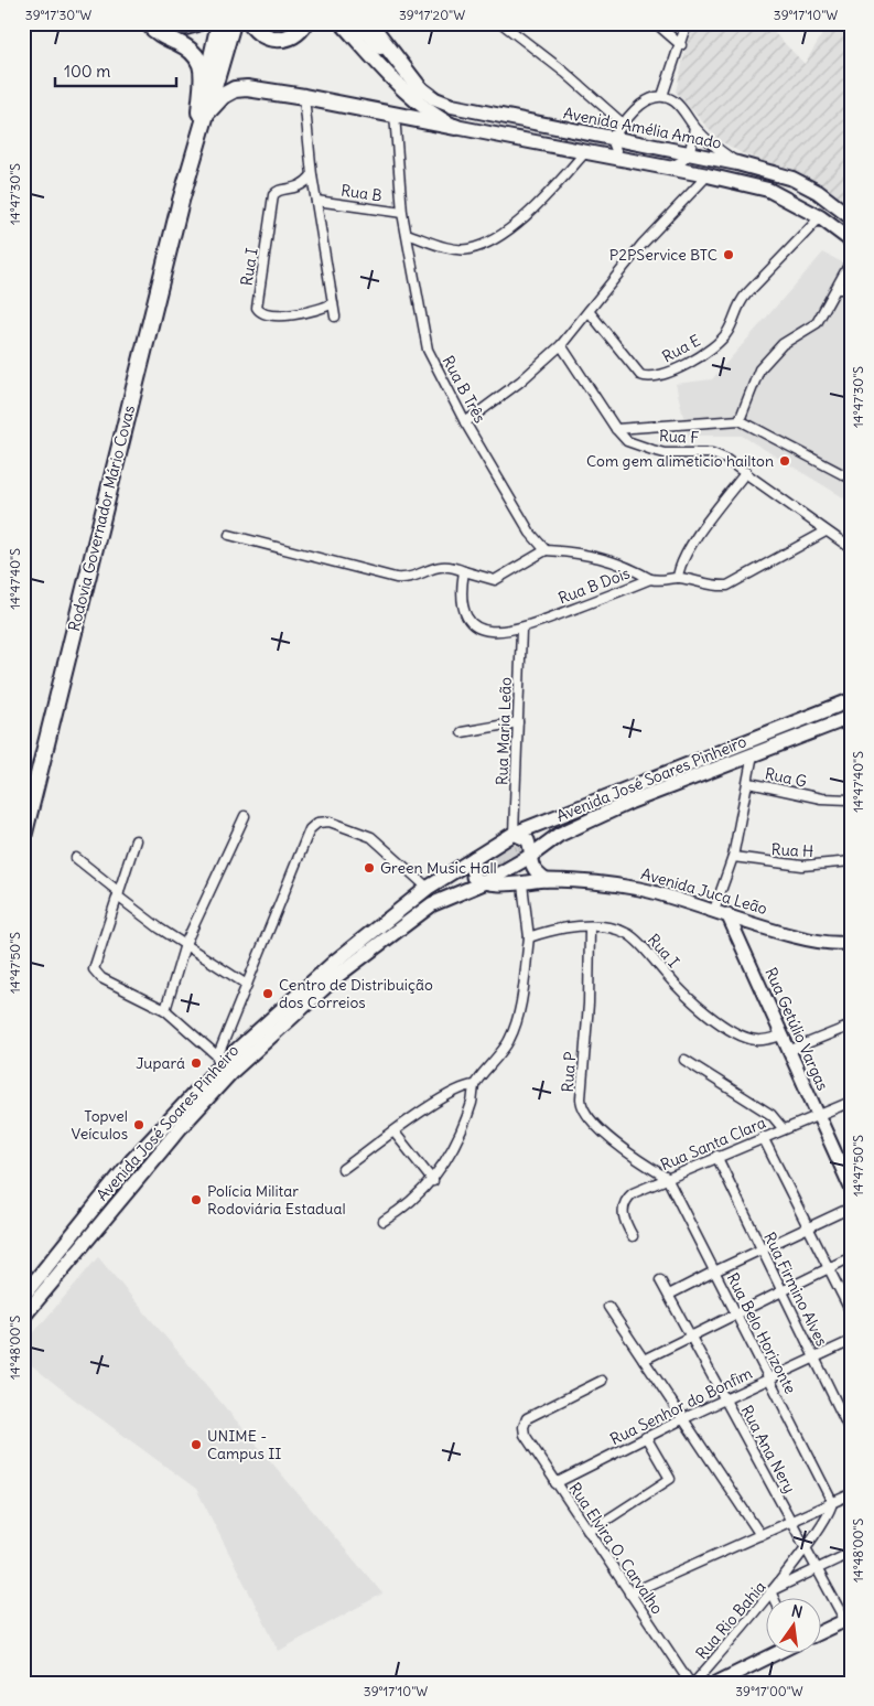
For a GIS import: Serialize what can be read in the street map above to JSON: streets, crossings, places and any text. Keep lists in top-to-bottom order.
{
  "streets": {
    "highway": ["Rodovia Governador Mário Covas"],
    "main road": [
      "Avenida Amélia Amado",
      "Avenida José Soares Pinheiro",
      "Avenida Juca Leão",
      "Rua Getúlio Vargas"
    ],
    "street": [
      "Rua B",
      "Rua I",
      "Rua E",
      "Rua B Três",
      "Rua F",
      "Rua B Dois",
      "Rua Maria Leão",
      "Rua G",
      "Rua H",
      "Rua P",
      "Rua Santa Clara",
      "Rua Firmino Alves",
      "Rua Belo Horizonte",
      "Rua Senhor do Bonfim",
      "Rua Ana Nery",
      "Rua Elvira O. Carvalho",
      "Rua Rio Bahia"
    ]
  },
  "crossings": [
    ["Rua B", "Rua B Três"],
    ["Rua I", "Rua Getúlio Vargas"],
    ["Rua I", "Rua P"],
    ["Rua F", "Rua B Dois"],
    ["Rua B Dois", "Rua Maria Leão"],
    ["Rua Maria Leão", "Avenida José Soares Pinheiro"],
    ["Avenida José Soares Pinheiro", "Avenida Juca Leão"],
    ["Avenida Juca Leão", "Rua Getúlio Vargas"],
    ["Rua Getúlio Vargas", "Rua Santa Clara"],
    ["Rua P", "Rua Santa Clara"],
    ["Rua P", "Rua Belo Horizonte"],
    ["Rua Santa Clara", "Rua Firmino Alves"],
    ["Rua Santa Clara", "Rua Belo Horizonte"],
    ["Rua Firmino Alves", "Rua Senhor do Bonfim"],
    ["Rua Belo Horizonte", "Rua Senhor do Bonfim"],
    ["Rua Senhor do Bonfim", "Rua Ana Nery"],
    ["Rua Senhor do Bonfim", "Rua Elvira O. Carvalho"],
    ["Rua Ana Nery", "Rua Rio Bahia"],
    ["Rua Elvira O. Carvalho", "Rua Rio Bahia"]
  ],
  "places": [
    "P2PService BTC",
    "Com gem alimeticio hailton",
    "Green Music Hall",
    "Centro de Distribuição dos Correios",
    "Jupará",
    "Topvel Veículos",
    "Polícia Militar Rodoviária Estadual",
    "UNIME - Campus II"
  ],
  "scale_bar": "100 m",
  "north": "top",
  "coordinates": [
    "39°17'30\"W",
    "39°17'20\"W",
    "39°17'10\"W",
    "14°47'30\"S",
    "14°47'40\"S",
    "14°47'50\"S",
    "14°48'00\"S",
    "39°17'00\"W"
  ]
}
